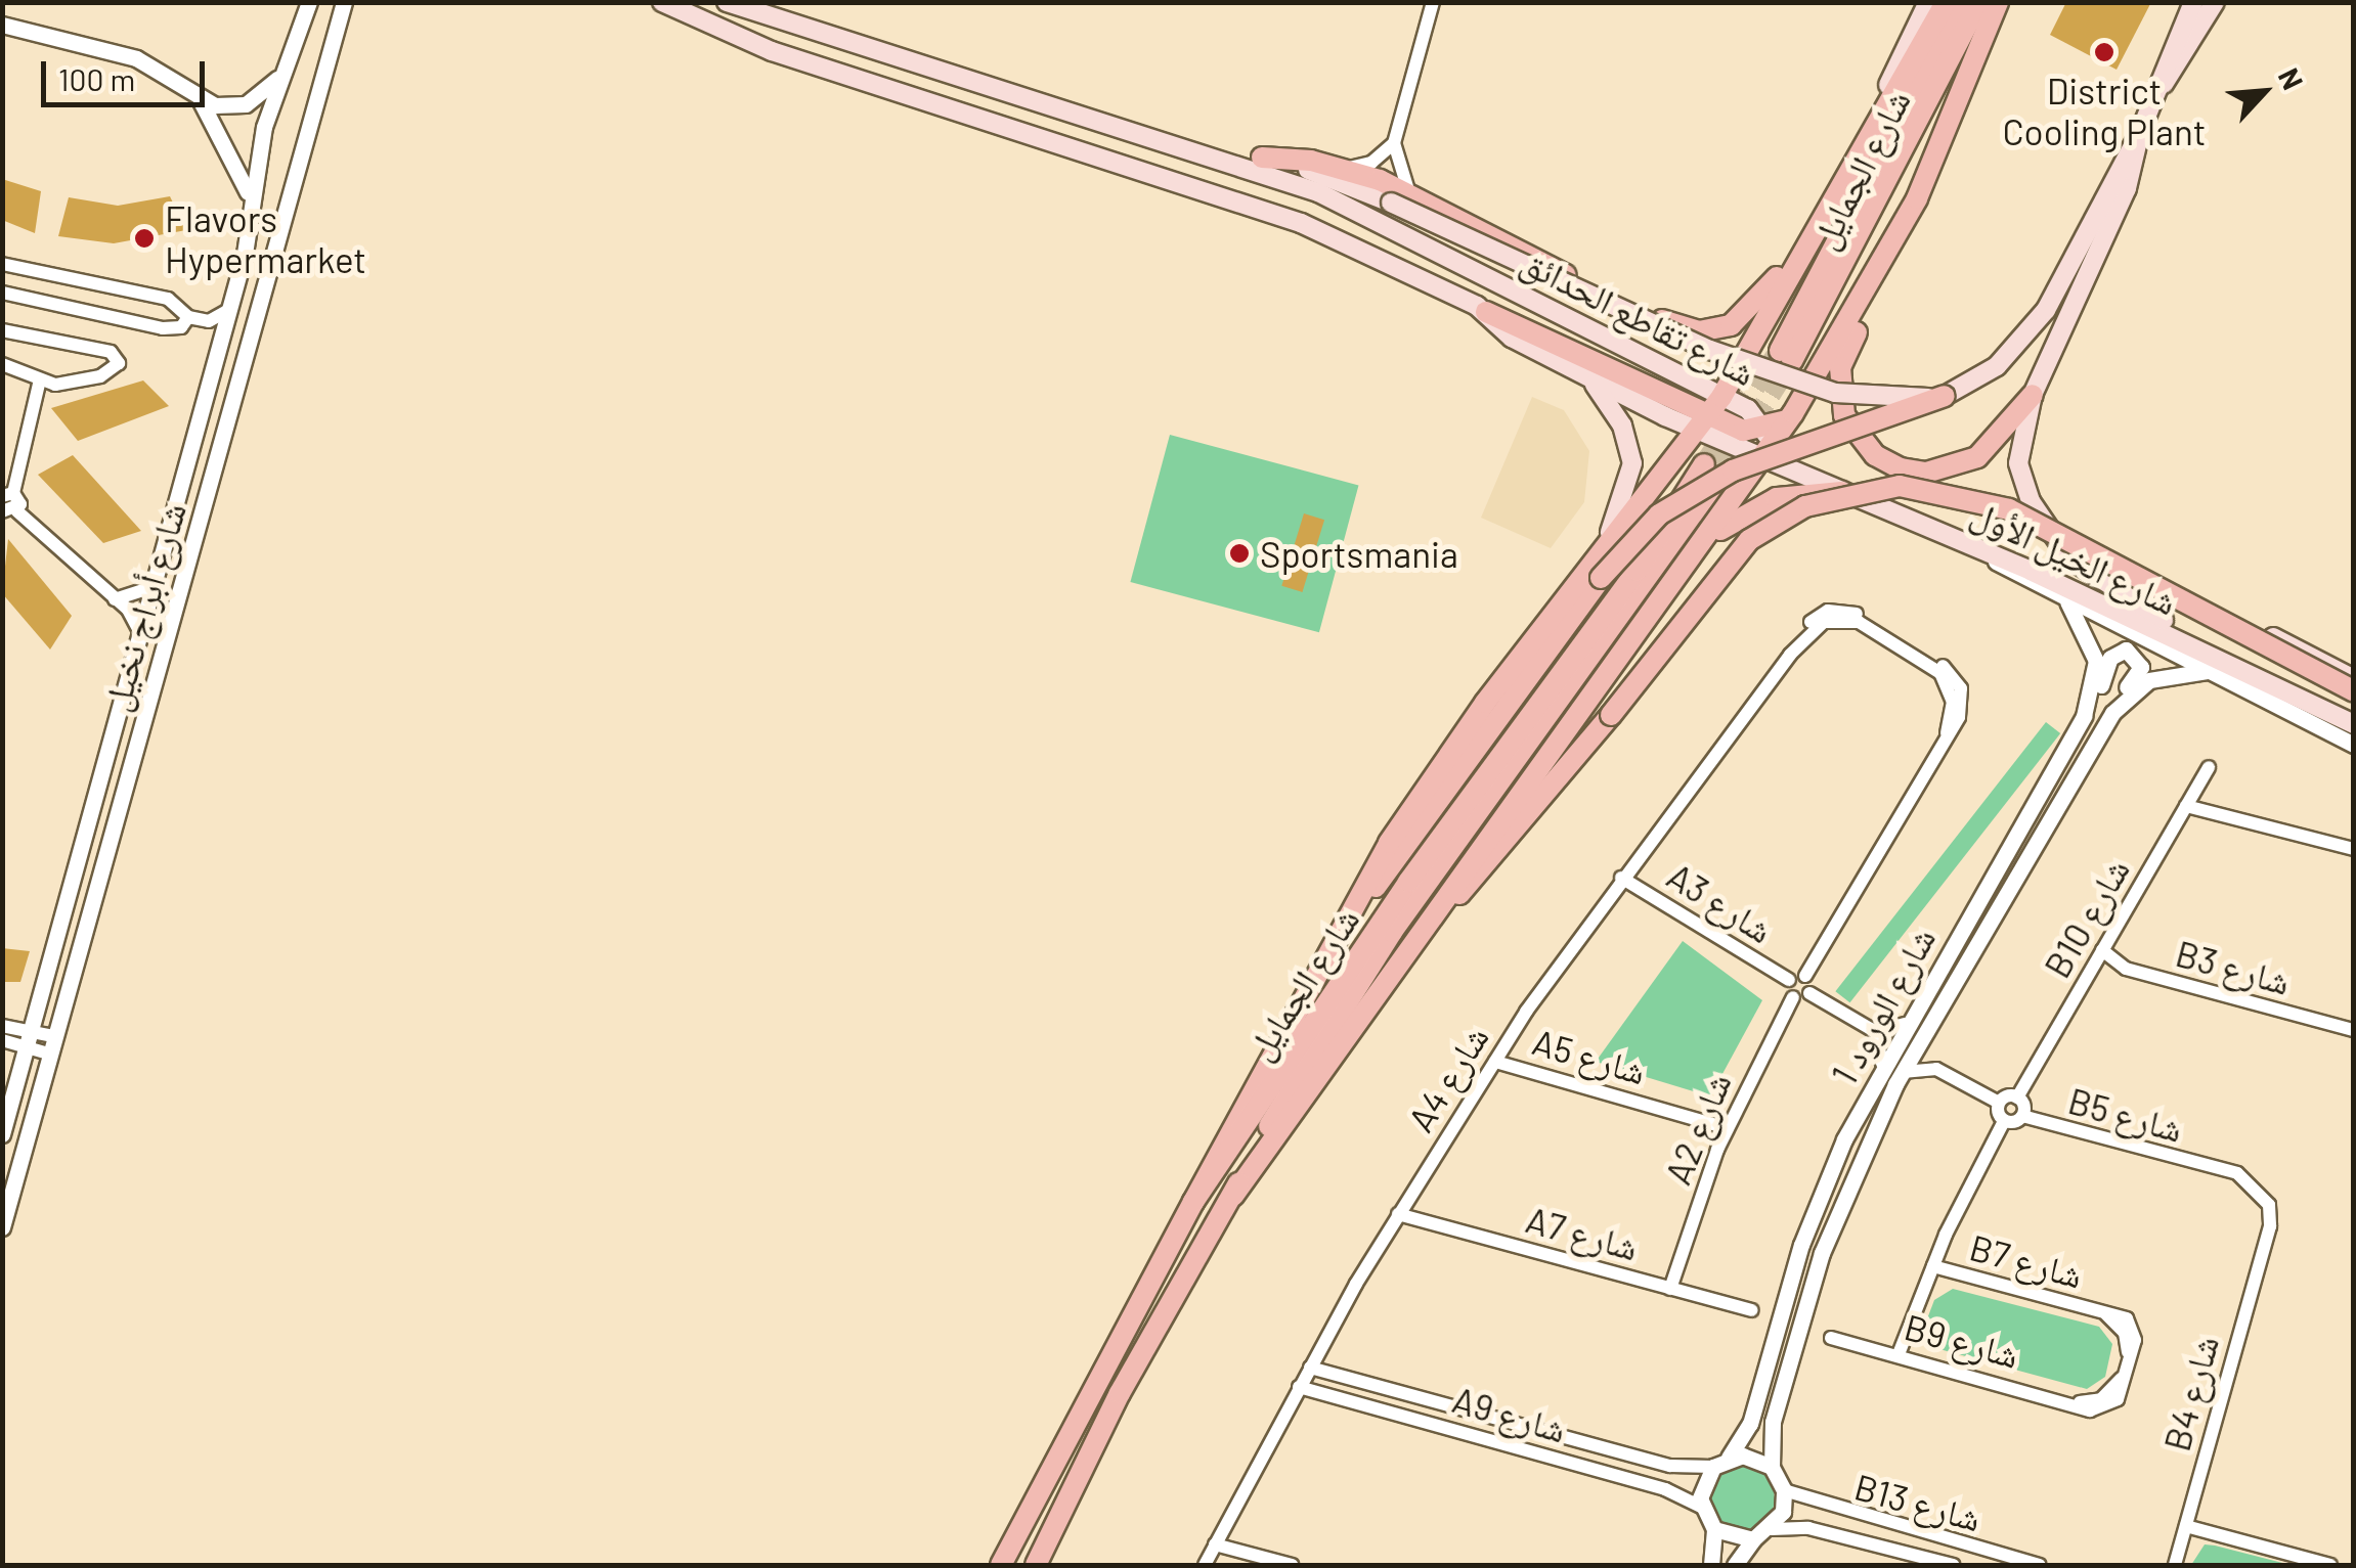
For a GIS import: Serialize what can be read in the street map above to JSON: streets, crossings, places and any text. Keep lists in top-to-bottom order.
{
  "streets": {
    "main road": ["شارع الجمايل", "شارع تقاطع الحدائق", "شارع الخيل الأول"],
    "street": [
      "شارع أبراج نخيل",
      "A3 شارع",
      "B10 شارع",
      "B3 شارع",
      "شارع الورود 1",
      "A5 شارع",
      "A4 شارع",
      "B5 شارع",
      "A2 شارع",
      "A7 شارع",
      "B7 شارع",
      "B9 شارع",
      "B4 شارع",
      "A9 شارع",
      "B13 شارع"
    ]
  },
  "crossings": [
    ["شارع تقاطع الحدائق", "شارع الخيل الأول"],
    ["A3 شارع", "A4 شارع"],
    ["B10 شارع", "B3 شارع"],
    ["شارع الورود 1", "A9 شارع"],
    ["شارع الورود 1", "B13 شارع"],
    ["A5 شارع", "A4 شارع"],
    ["A5 شارع", "A2 شارع"],
    ["A4 شارع", "A7 شارع"],
    ["A4 شارع", "A9 شارع"],
    ["B5 شارع", "B4 شارع"],
    ["A2 شارع", "A7 شارع"],
    ["B7 شارع", "B9 شارع"],
    ["A9 شارع", "B13 شارع"]
  ],
  "places": ["District Cooling Plant", "Flavors Hypermarket", "Sportsmania"],
  "scale_bar": "100 m",
  "north": "top right"
}
